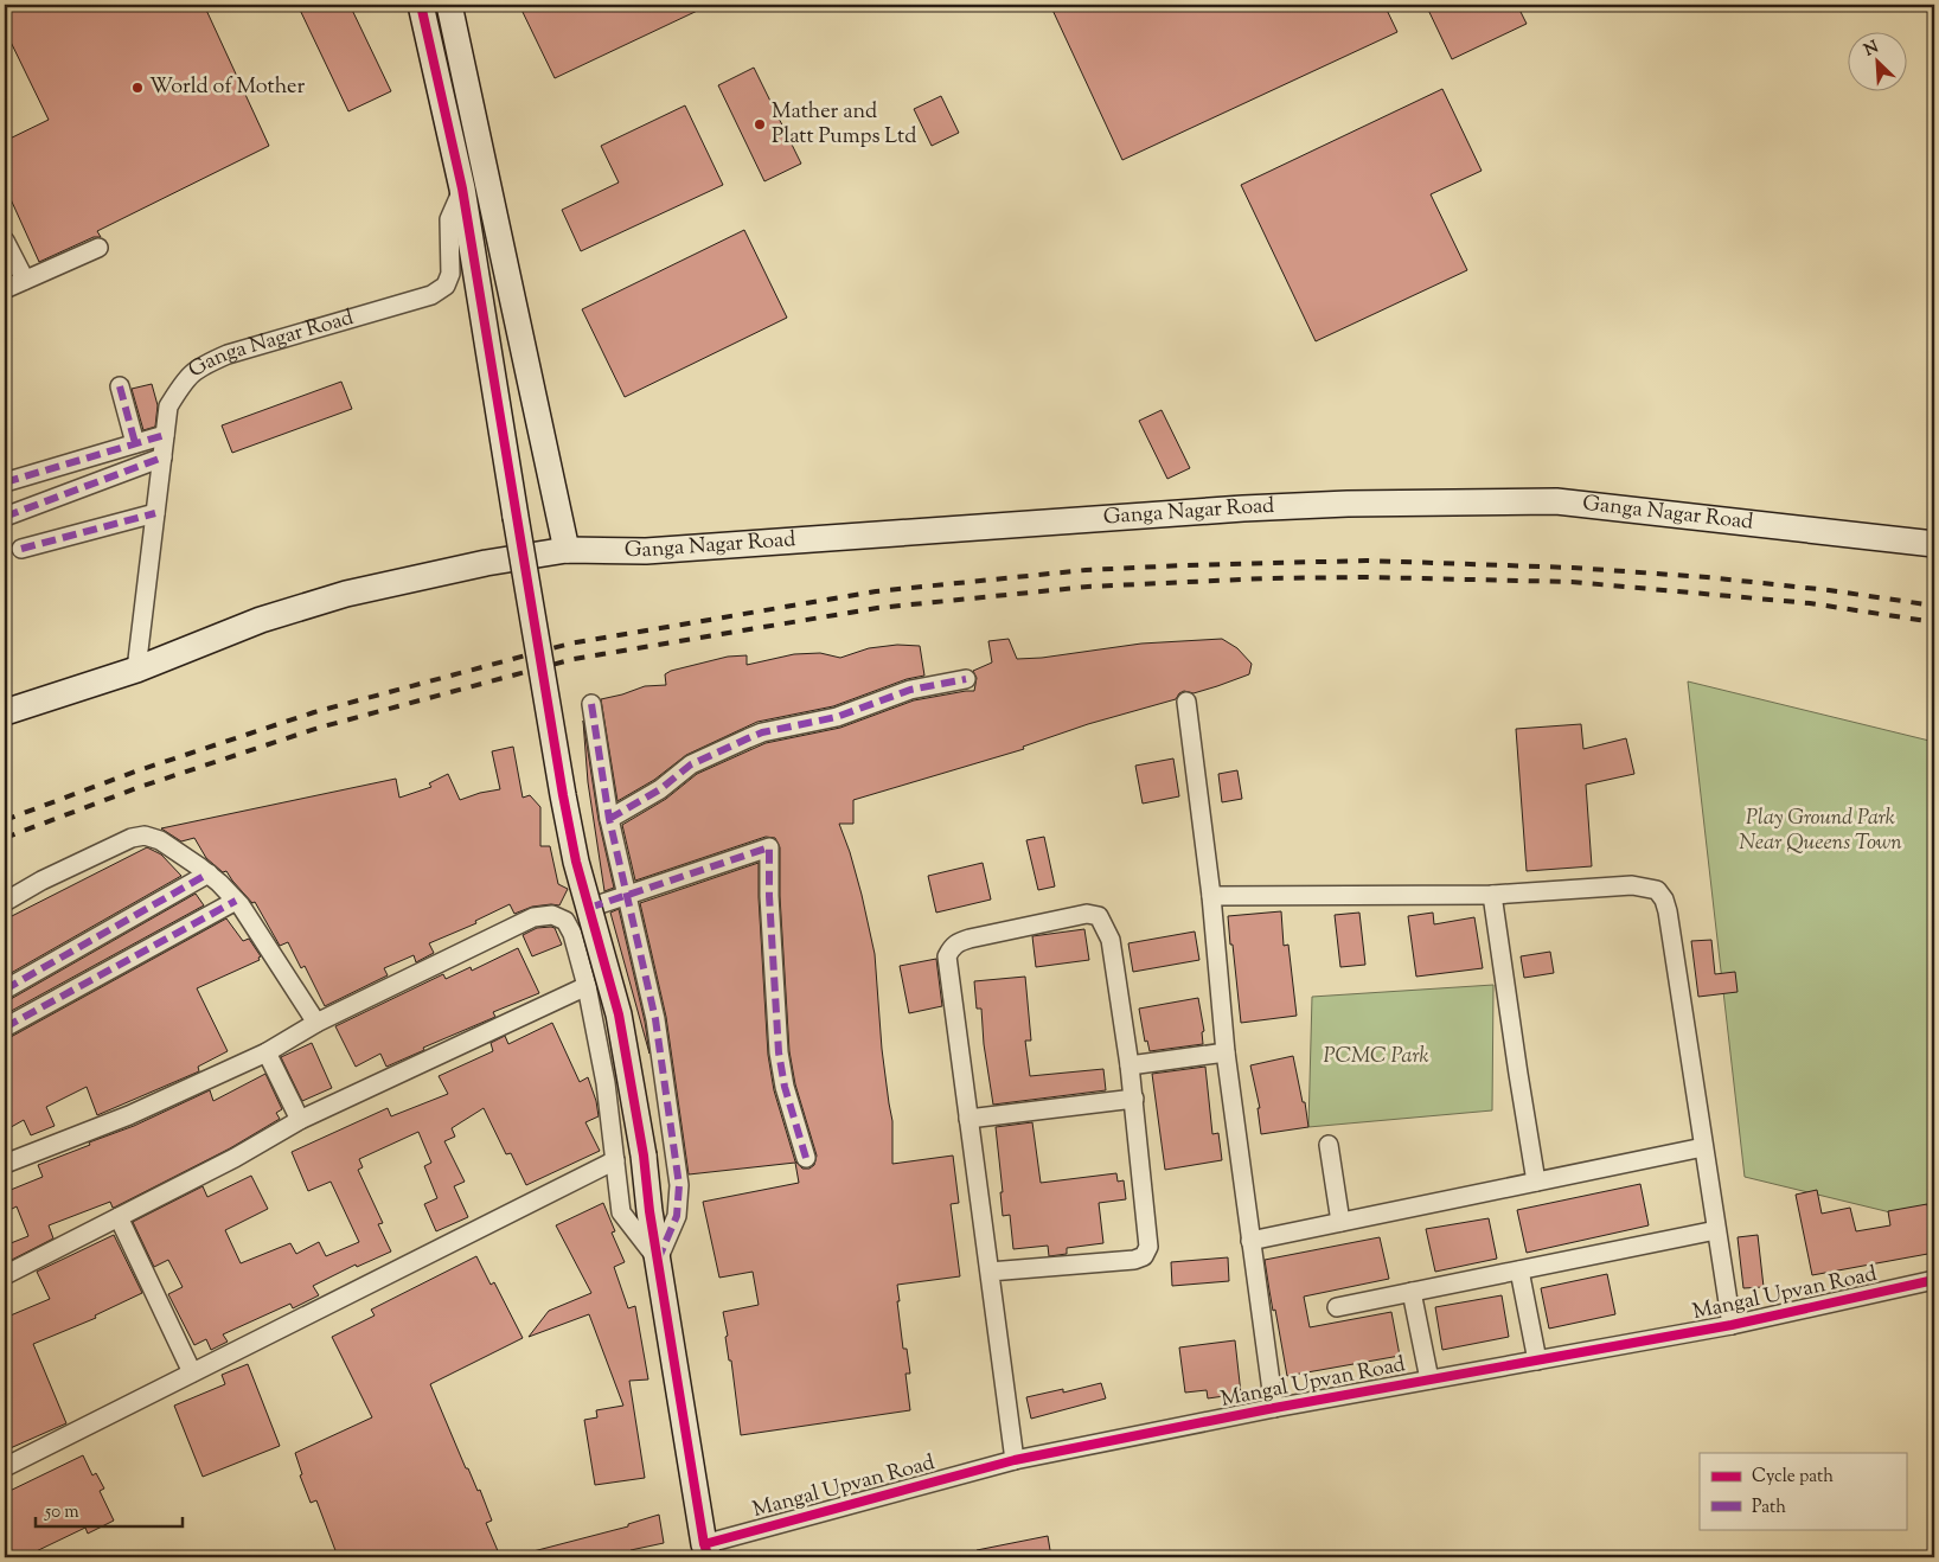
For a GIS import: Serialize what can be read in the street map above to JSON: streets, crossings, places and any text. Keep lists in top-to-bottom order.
{
  "streets": {
    "street": ["Ganga Nagar Road", "Mangal Upvan Road"]
  },
  "parks": ["Play Ground Park Near Queens Town", "PCMC Park"],
  "places": ["World of Mother", "Mather and Platt Pumps Ltd"],
  "legend": ["Cycle path", "Path"],
  "scale_bar": "50 m",
  "north": "top left"
}
